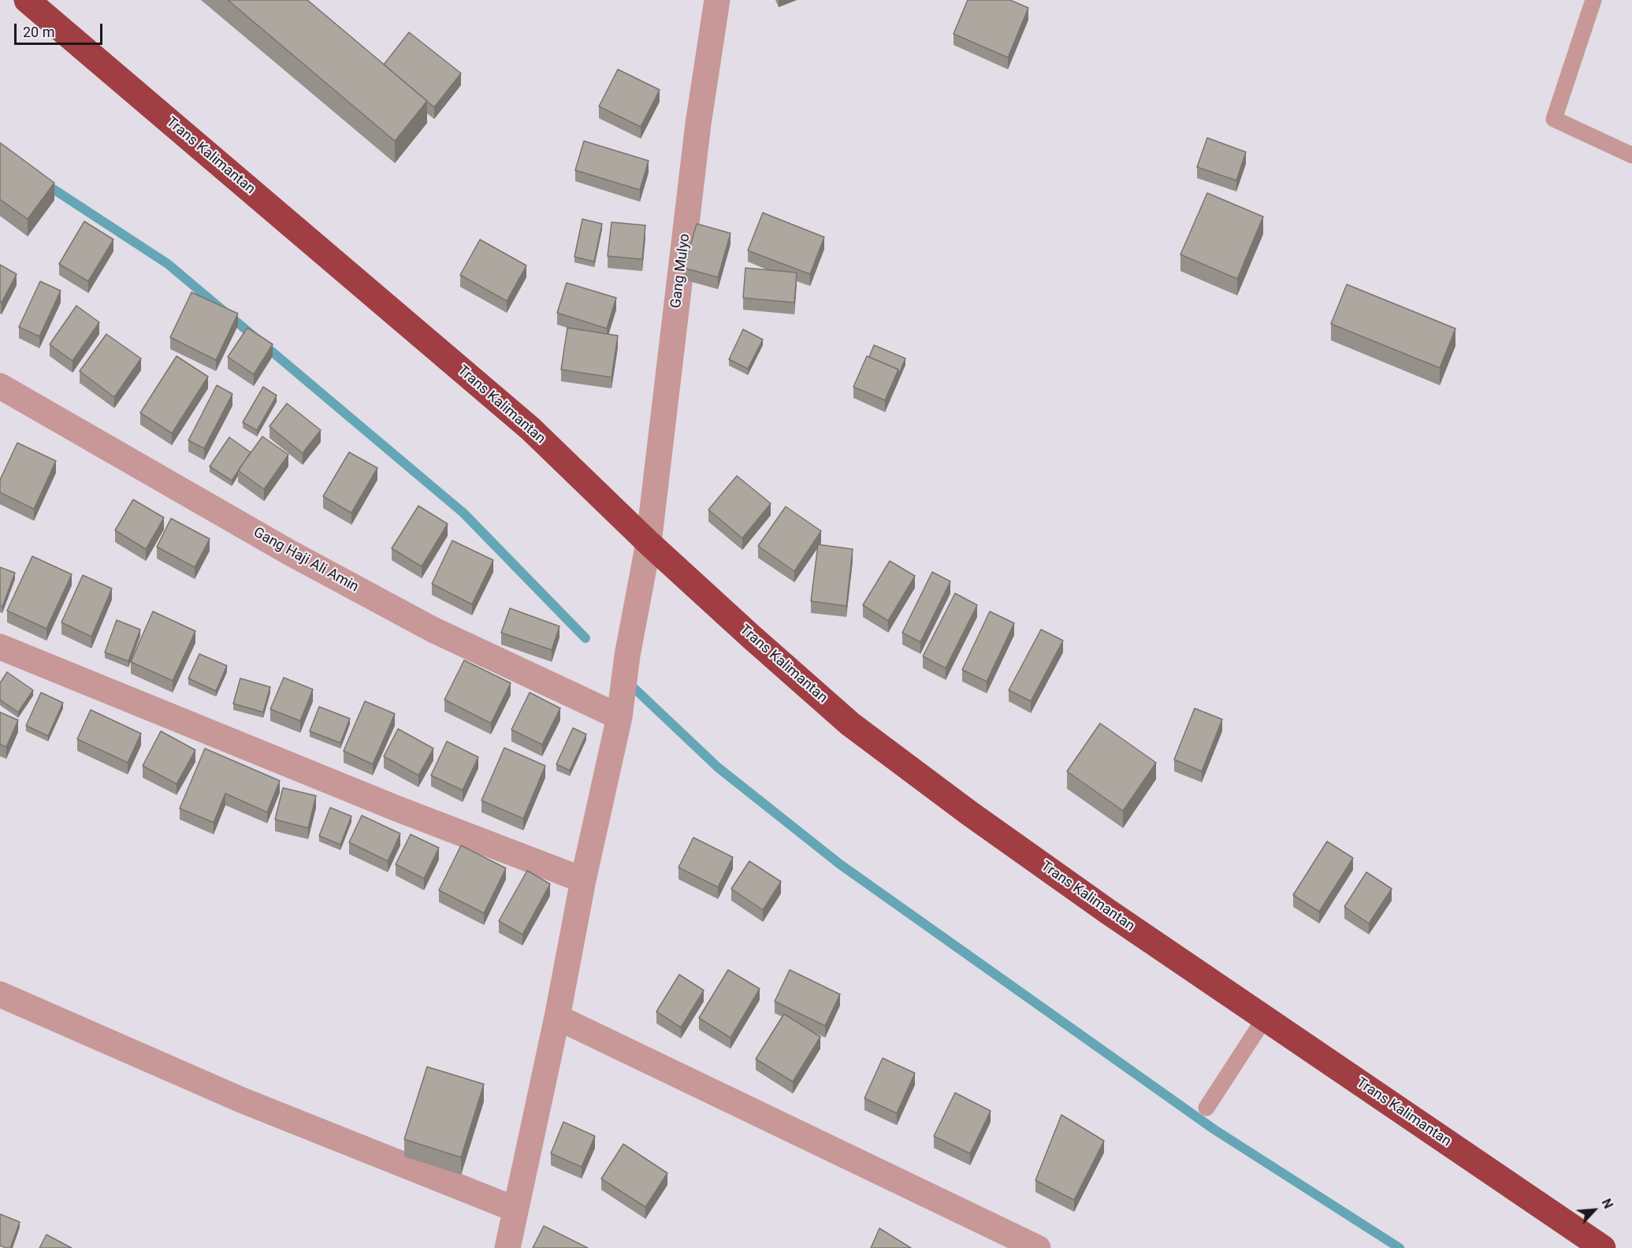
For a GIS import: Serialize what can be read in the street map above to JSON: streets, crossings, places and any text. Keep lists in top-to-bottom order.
{
  "streets": {
    "highway": ["Trans Kalimantan"],
    "street": ["Gang Mulyo", "Gang Haji Ali Amin"]
  },
  "crossings": [
    ["Trans Kalimantan", "Gang Mulyo"],
    ["Gang Mulyo", "Gang Haji Ali Amin"]
  ],
  "scale_bar": "20 m",
  "north": "top right"
}
